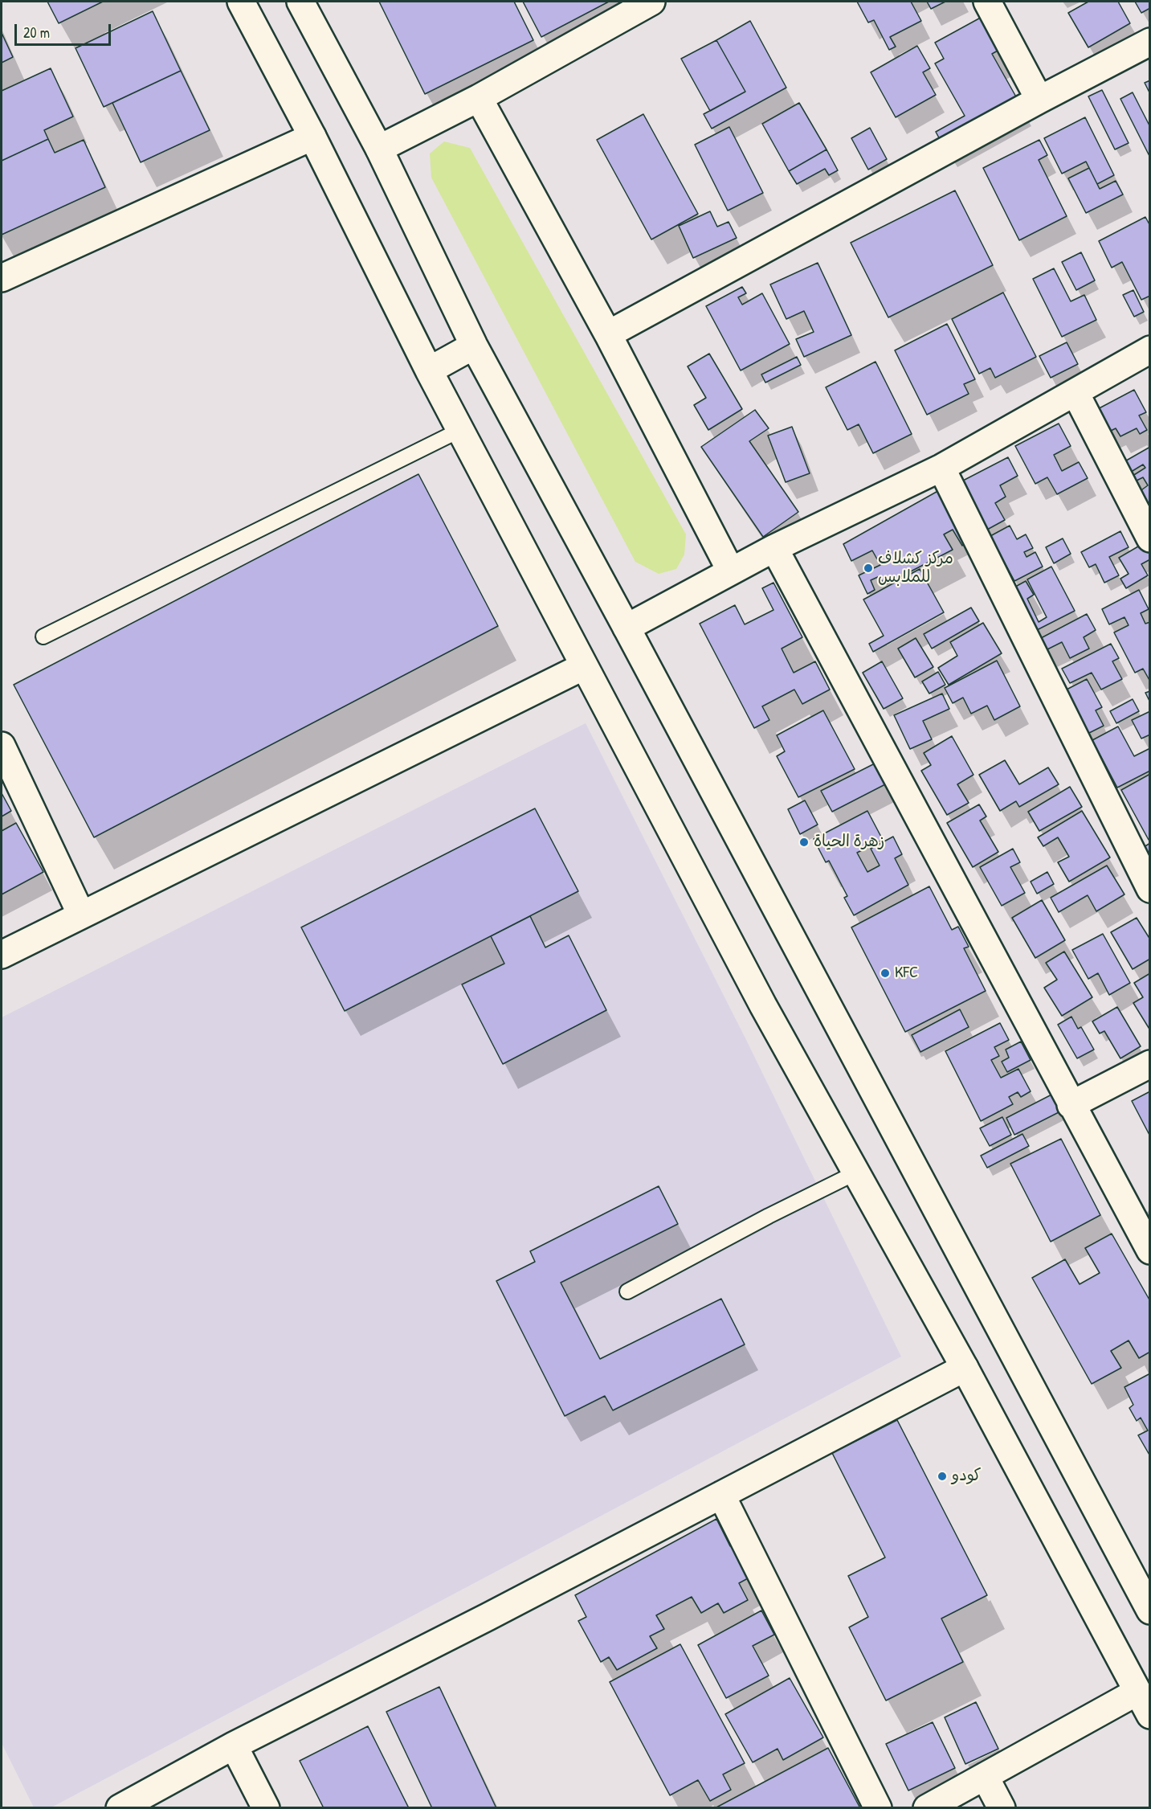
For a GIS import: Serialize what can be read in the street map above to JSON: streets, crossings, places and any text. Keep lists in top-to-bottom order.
{
  "places": [
    "مركز كشلاف للملابس",
    "زهرة الحياة",
    "KFC",
    "كودو"
  ],
  "scale_bar": "20 m"
}
